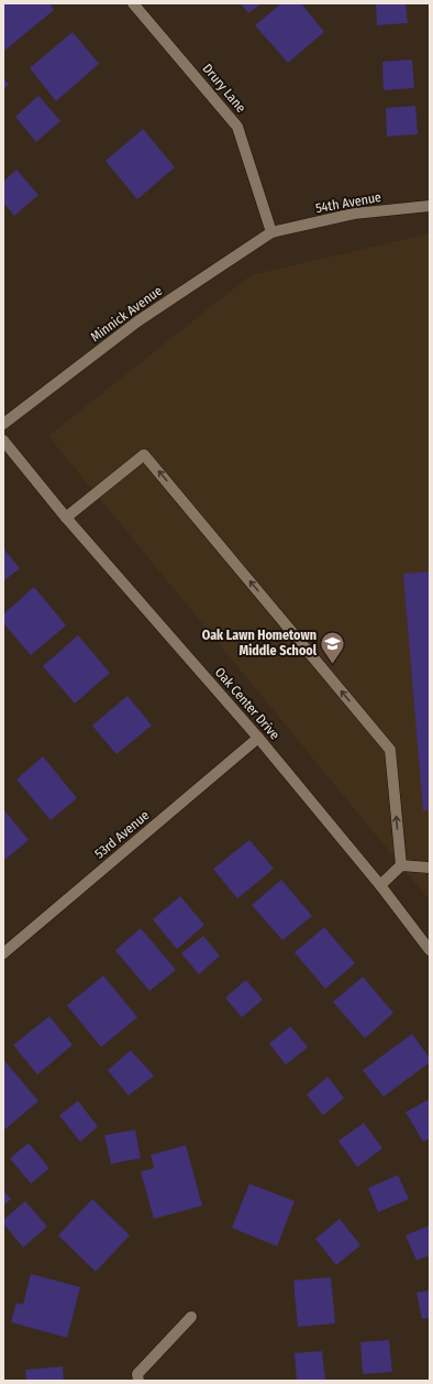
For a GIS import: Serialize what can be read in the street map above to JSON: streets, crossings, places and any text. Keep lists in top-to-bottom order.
{
  "streets": {
    "street": [
      "Drury Lane",
      "54th Avenue",
      "Minnick Avenue",
      "Oak Center Drive",
      "53rd Avenue"
    ]
  },
  "crossings": [
    ["Drury Lane", "54th Avenue"],
    ["Drury Lane", "Minnick Avenue"],
    ["54th Avenue", "Minnick Avenue"],
    ["Oak Center Drive", "53rd Avenue"]
  ],
  "places": {
    "school or university": ["Oak Lawn Hometown Middle School"]
  }
}
